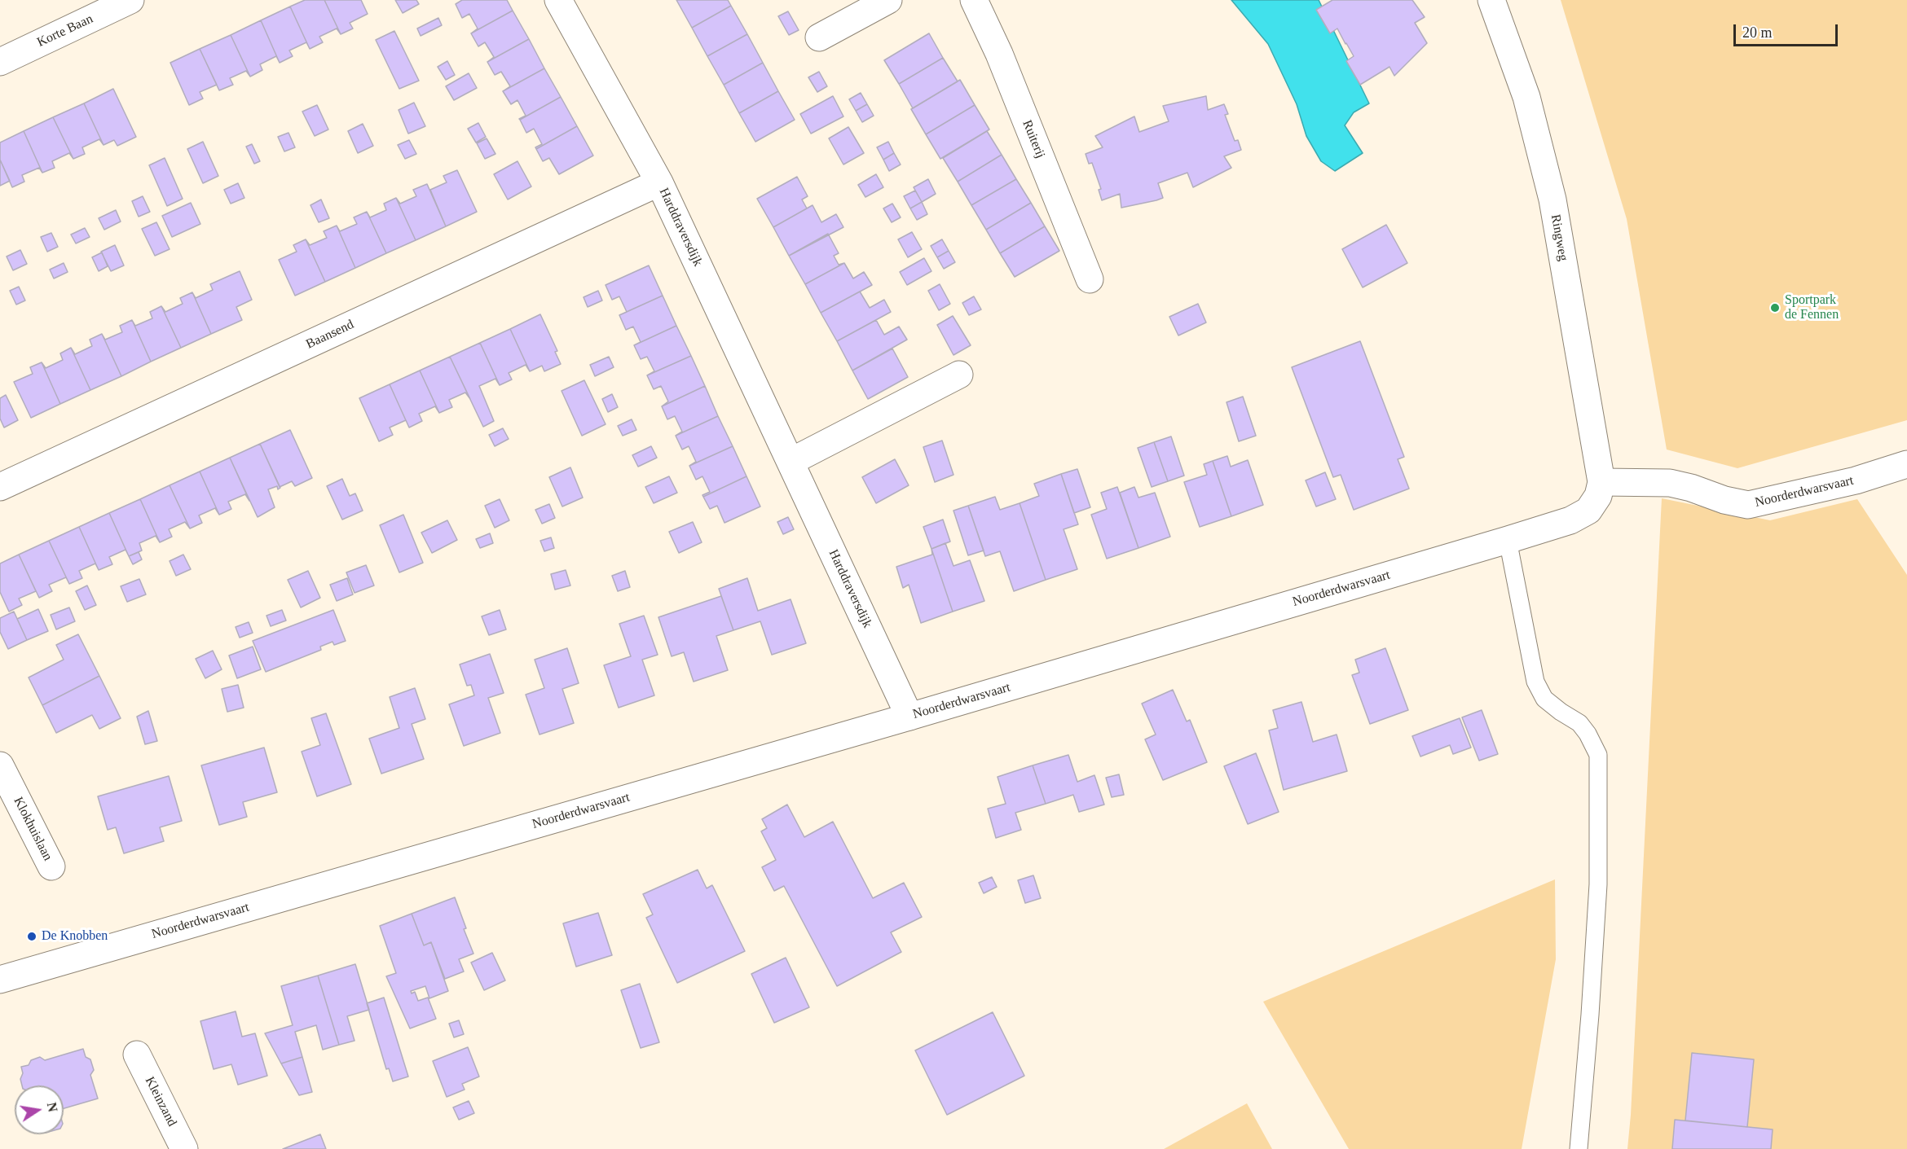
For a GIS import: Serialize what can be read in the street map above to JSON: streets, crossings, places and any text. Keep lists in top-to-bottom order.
{
  "streets": {
    "street": [
      "Korte Baan",
      "Ruiterij",
      "Harddraversdijk",
      "Ringweg",
      "Baansend",
      "Noorderdwarsvaart",
      "Klokhuislaan",
      "Kleinzand"
    ]
  },
  "crossings": [
    ["Harddraversdijk", "Baansend"],
    ["Harddraversdijk", "Noorderdwarsvaart"],
    ["Ringweg", "Noorderdwarsvaart"]
  ],
  "places": ["Sportpark de Fennen", "De Knobben"],
  "scale_bar": "20 m",
  "north": "right"
}
